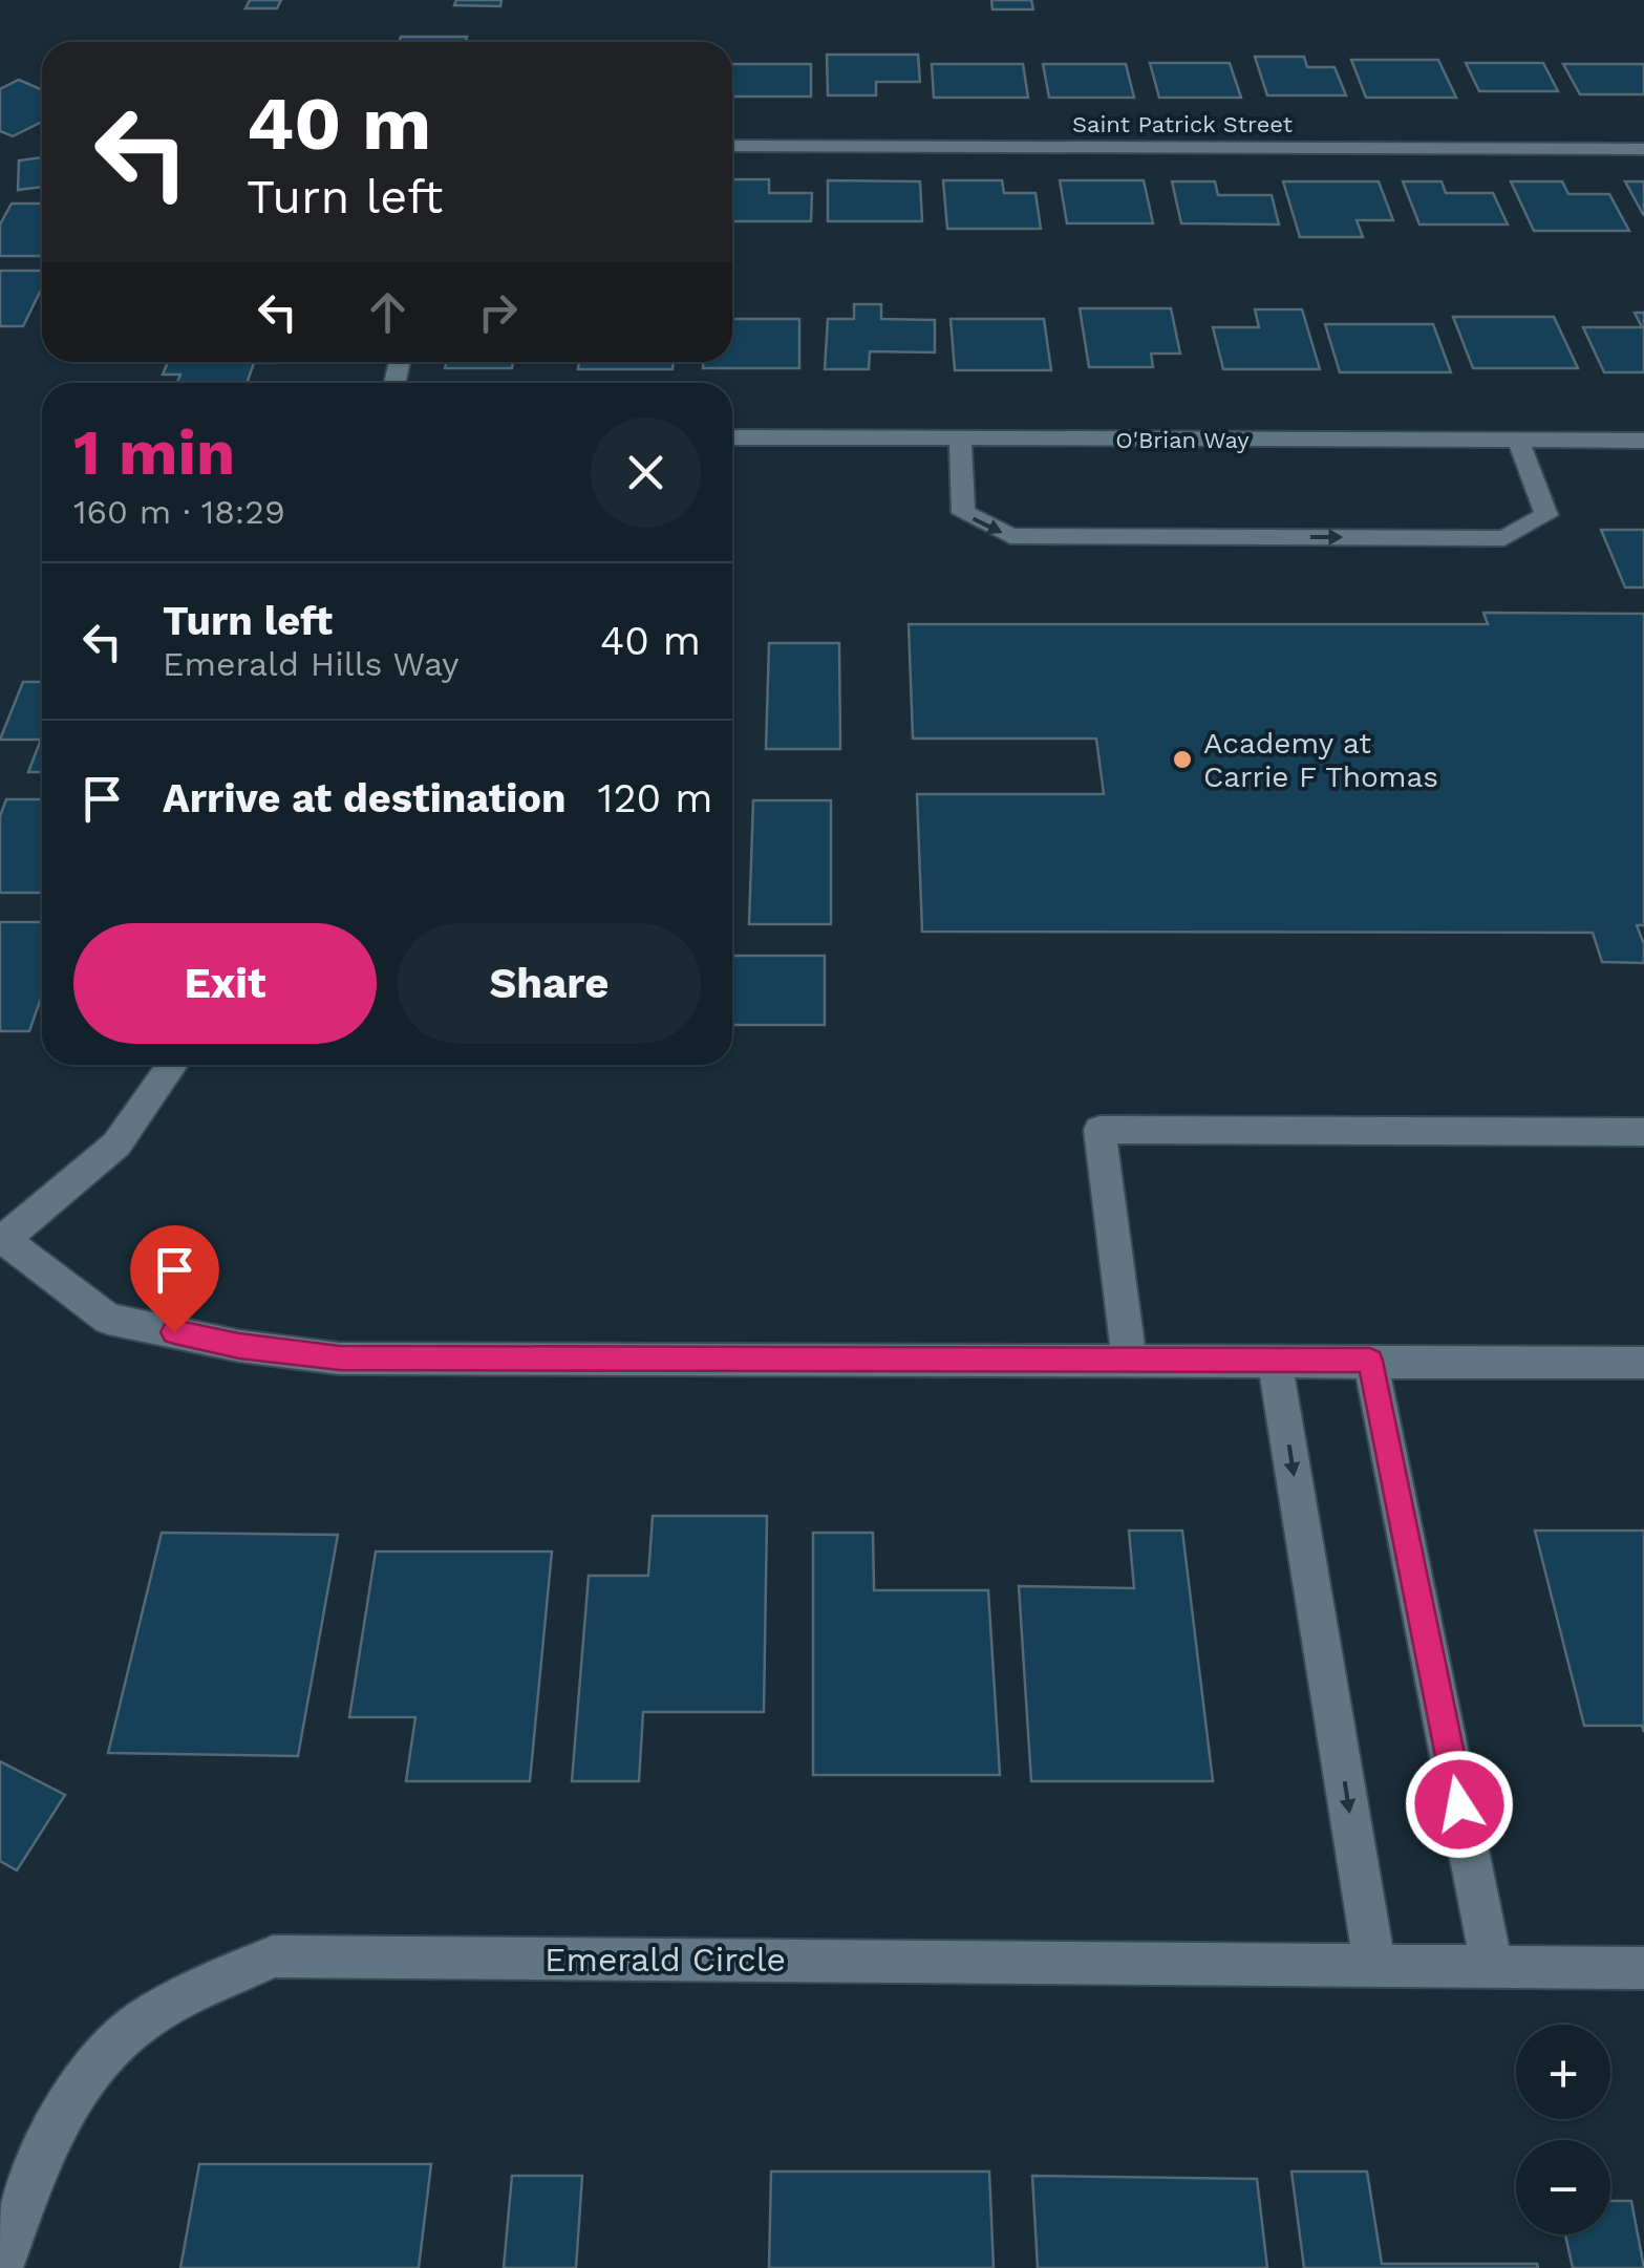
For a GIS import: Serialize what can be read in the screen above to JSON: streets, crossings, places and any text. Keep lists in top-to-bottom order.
{
  "streets": {
    "street": ["Saint Patrick Street", "O'Brian Way", "Emerald Circle"]
  },
  "places": ["Academy at Carrie F Thomas"],
  "page": {
    "turn": ["40 m", "Turn left"],
    "heading": ["1 min", "160 m · 18:29"],
    "list": [
      {
        "name": "Turn left",
        "note": "Emerald Hills Way",
        "value": "40 m"
      },
      {
        "name": "Arrive at destination",
        "value": "120 m"
      }
    ],
    "buttons": ["Exit", "Share"],
    "map_buttons": ["+", "−"]
  }
}
